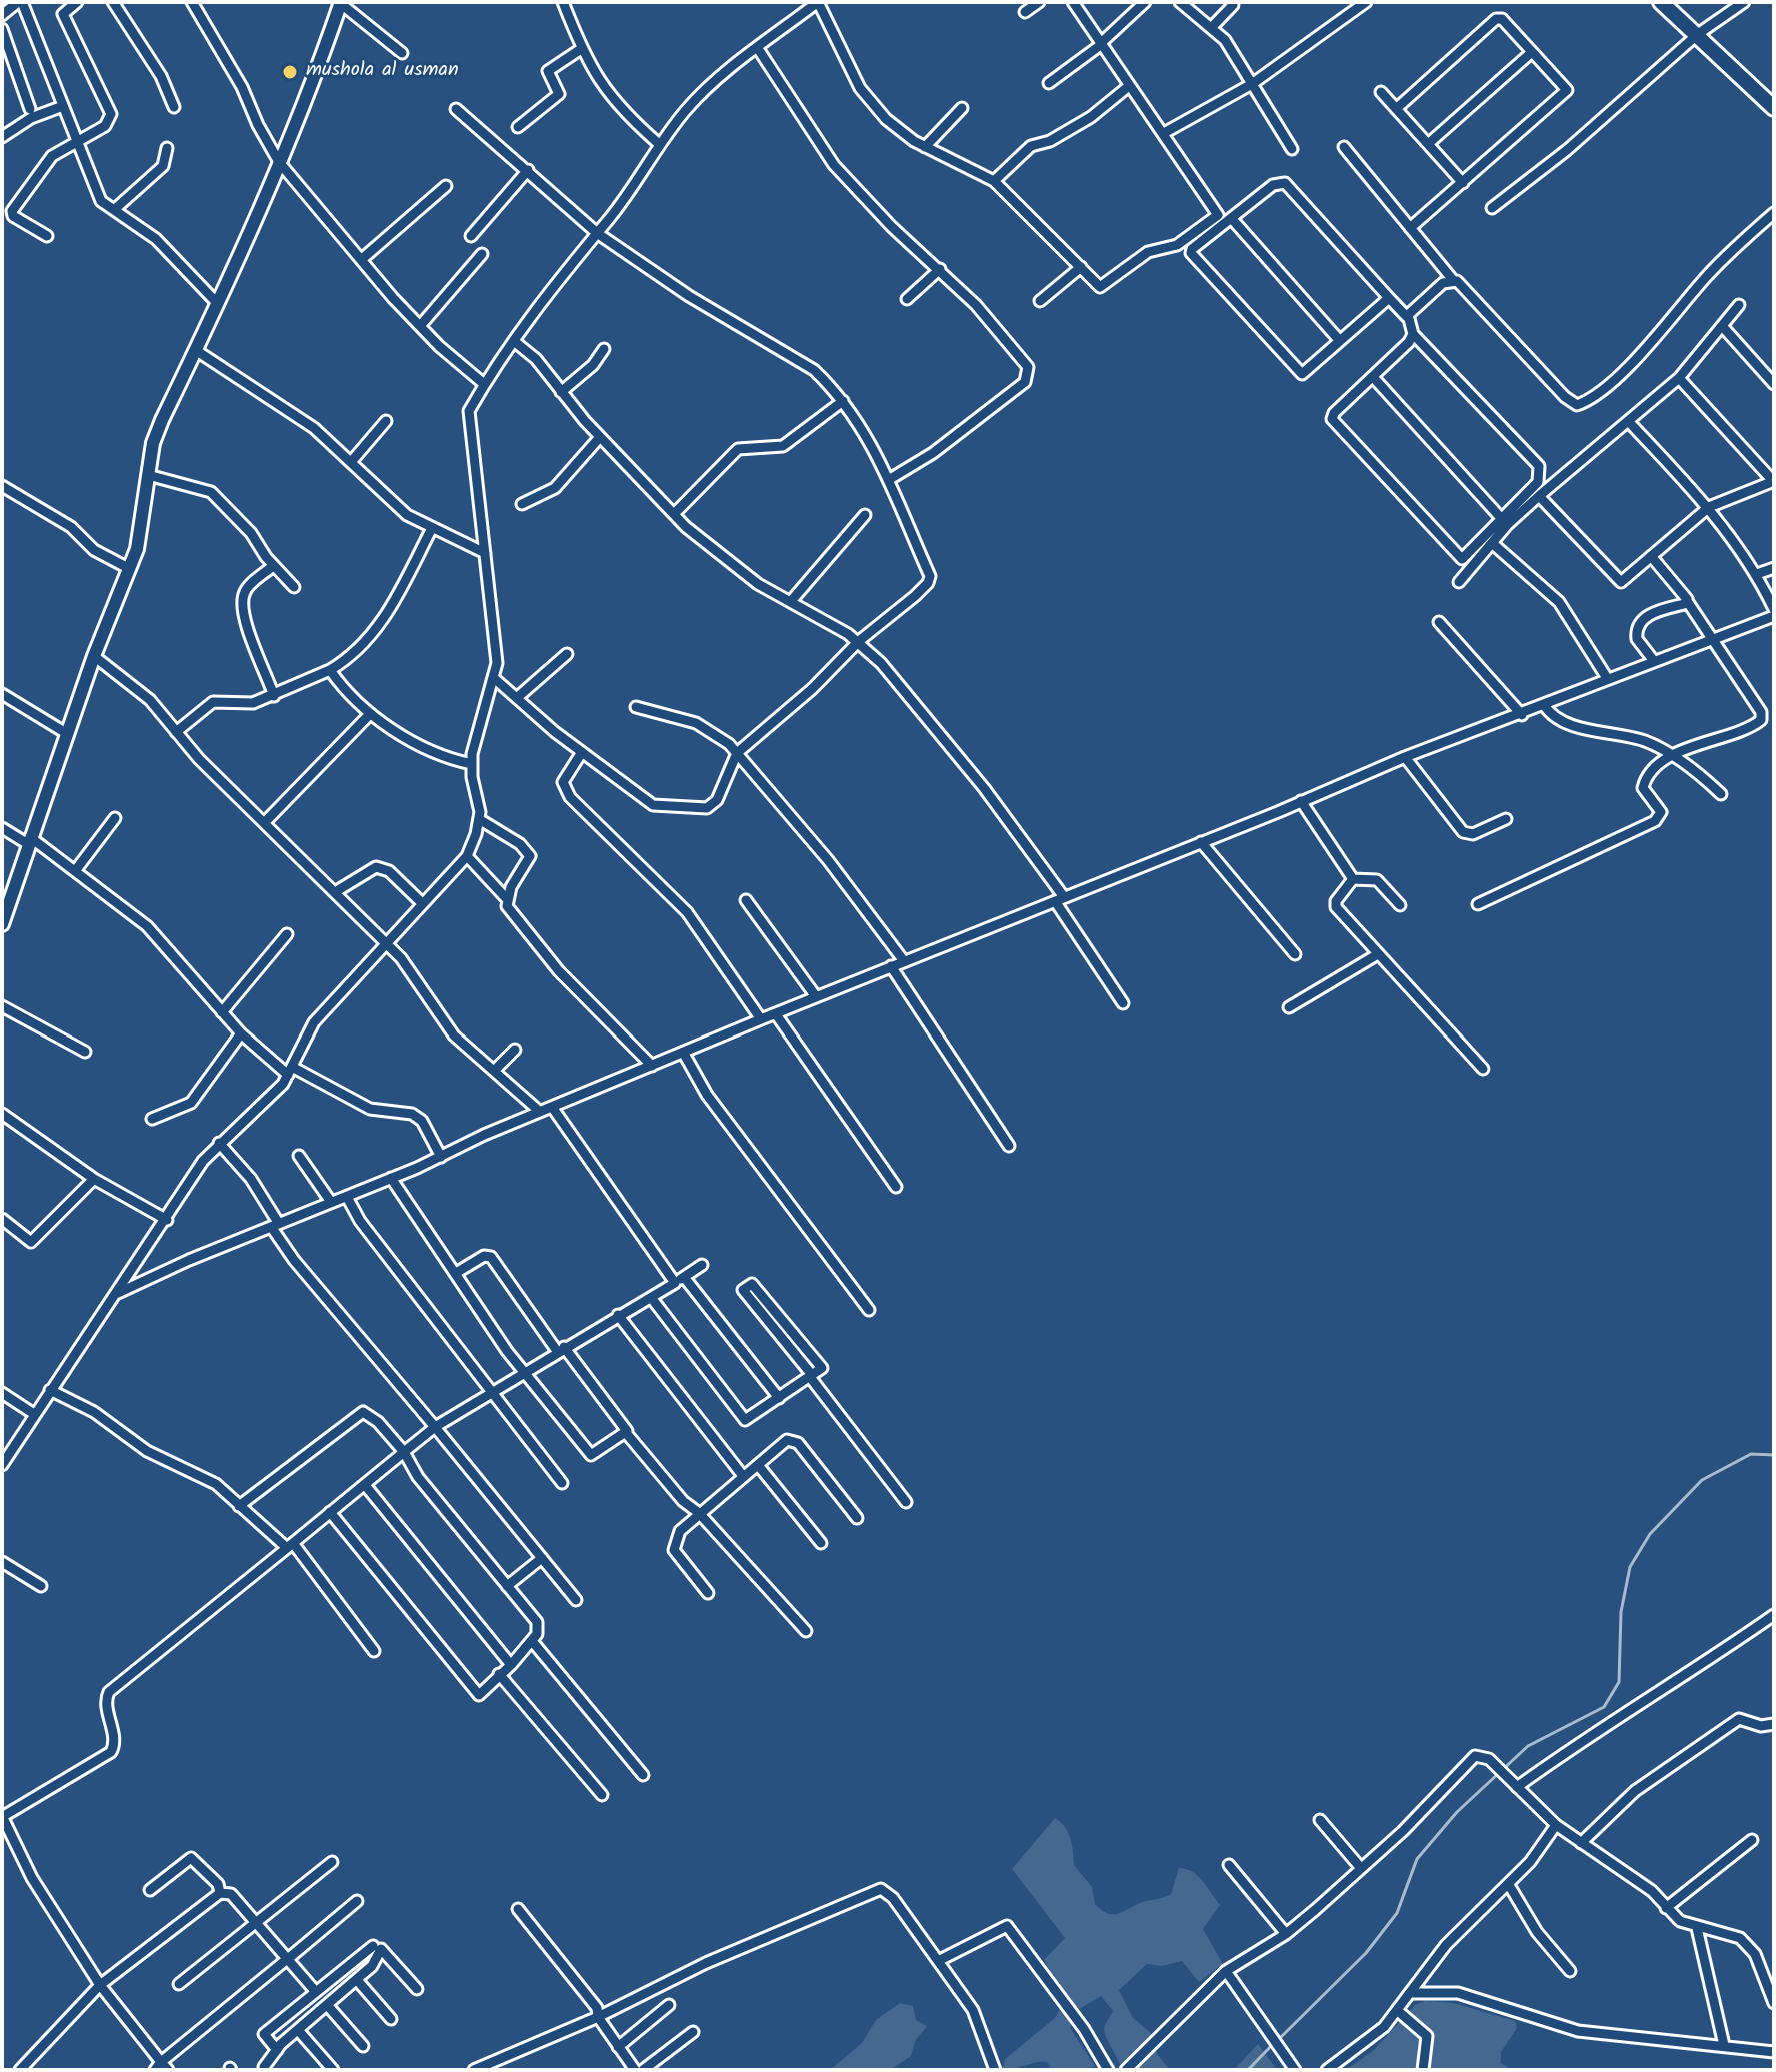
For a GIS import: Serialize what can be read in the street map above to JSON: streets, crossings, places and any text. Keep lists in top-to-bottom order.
{
  "places": ["mushola al usman"]
}
